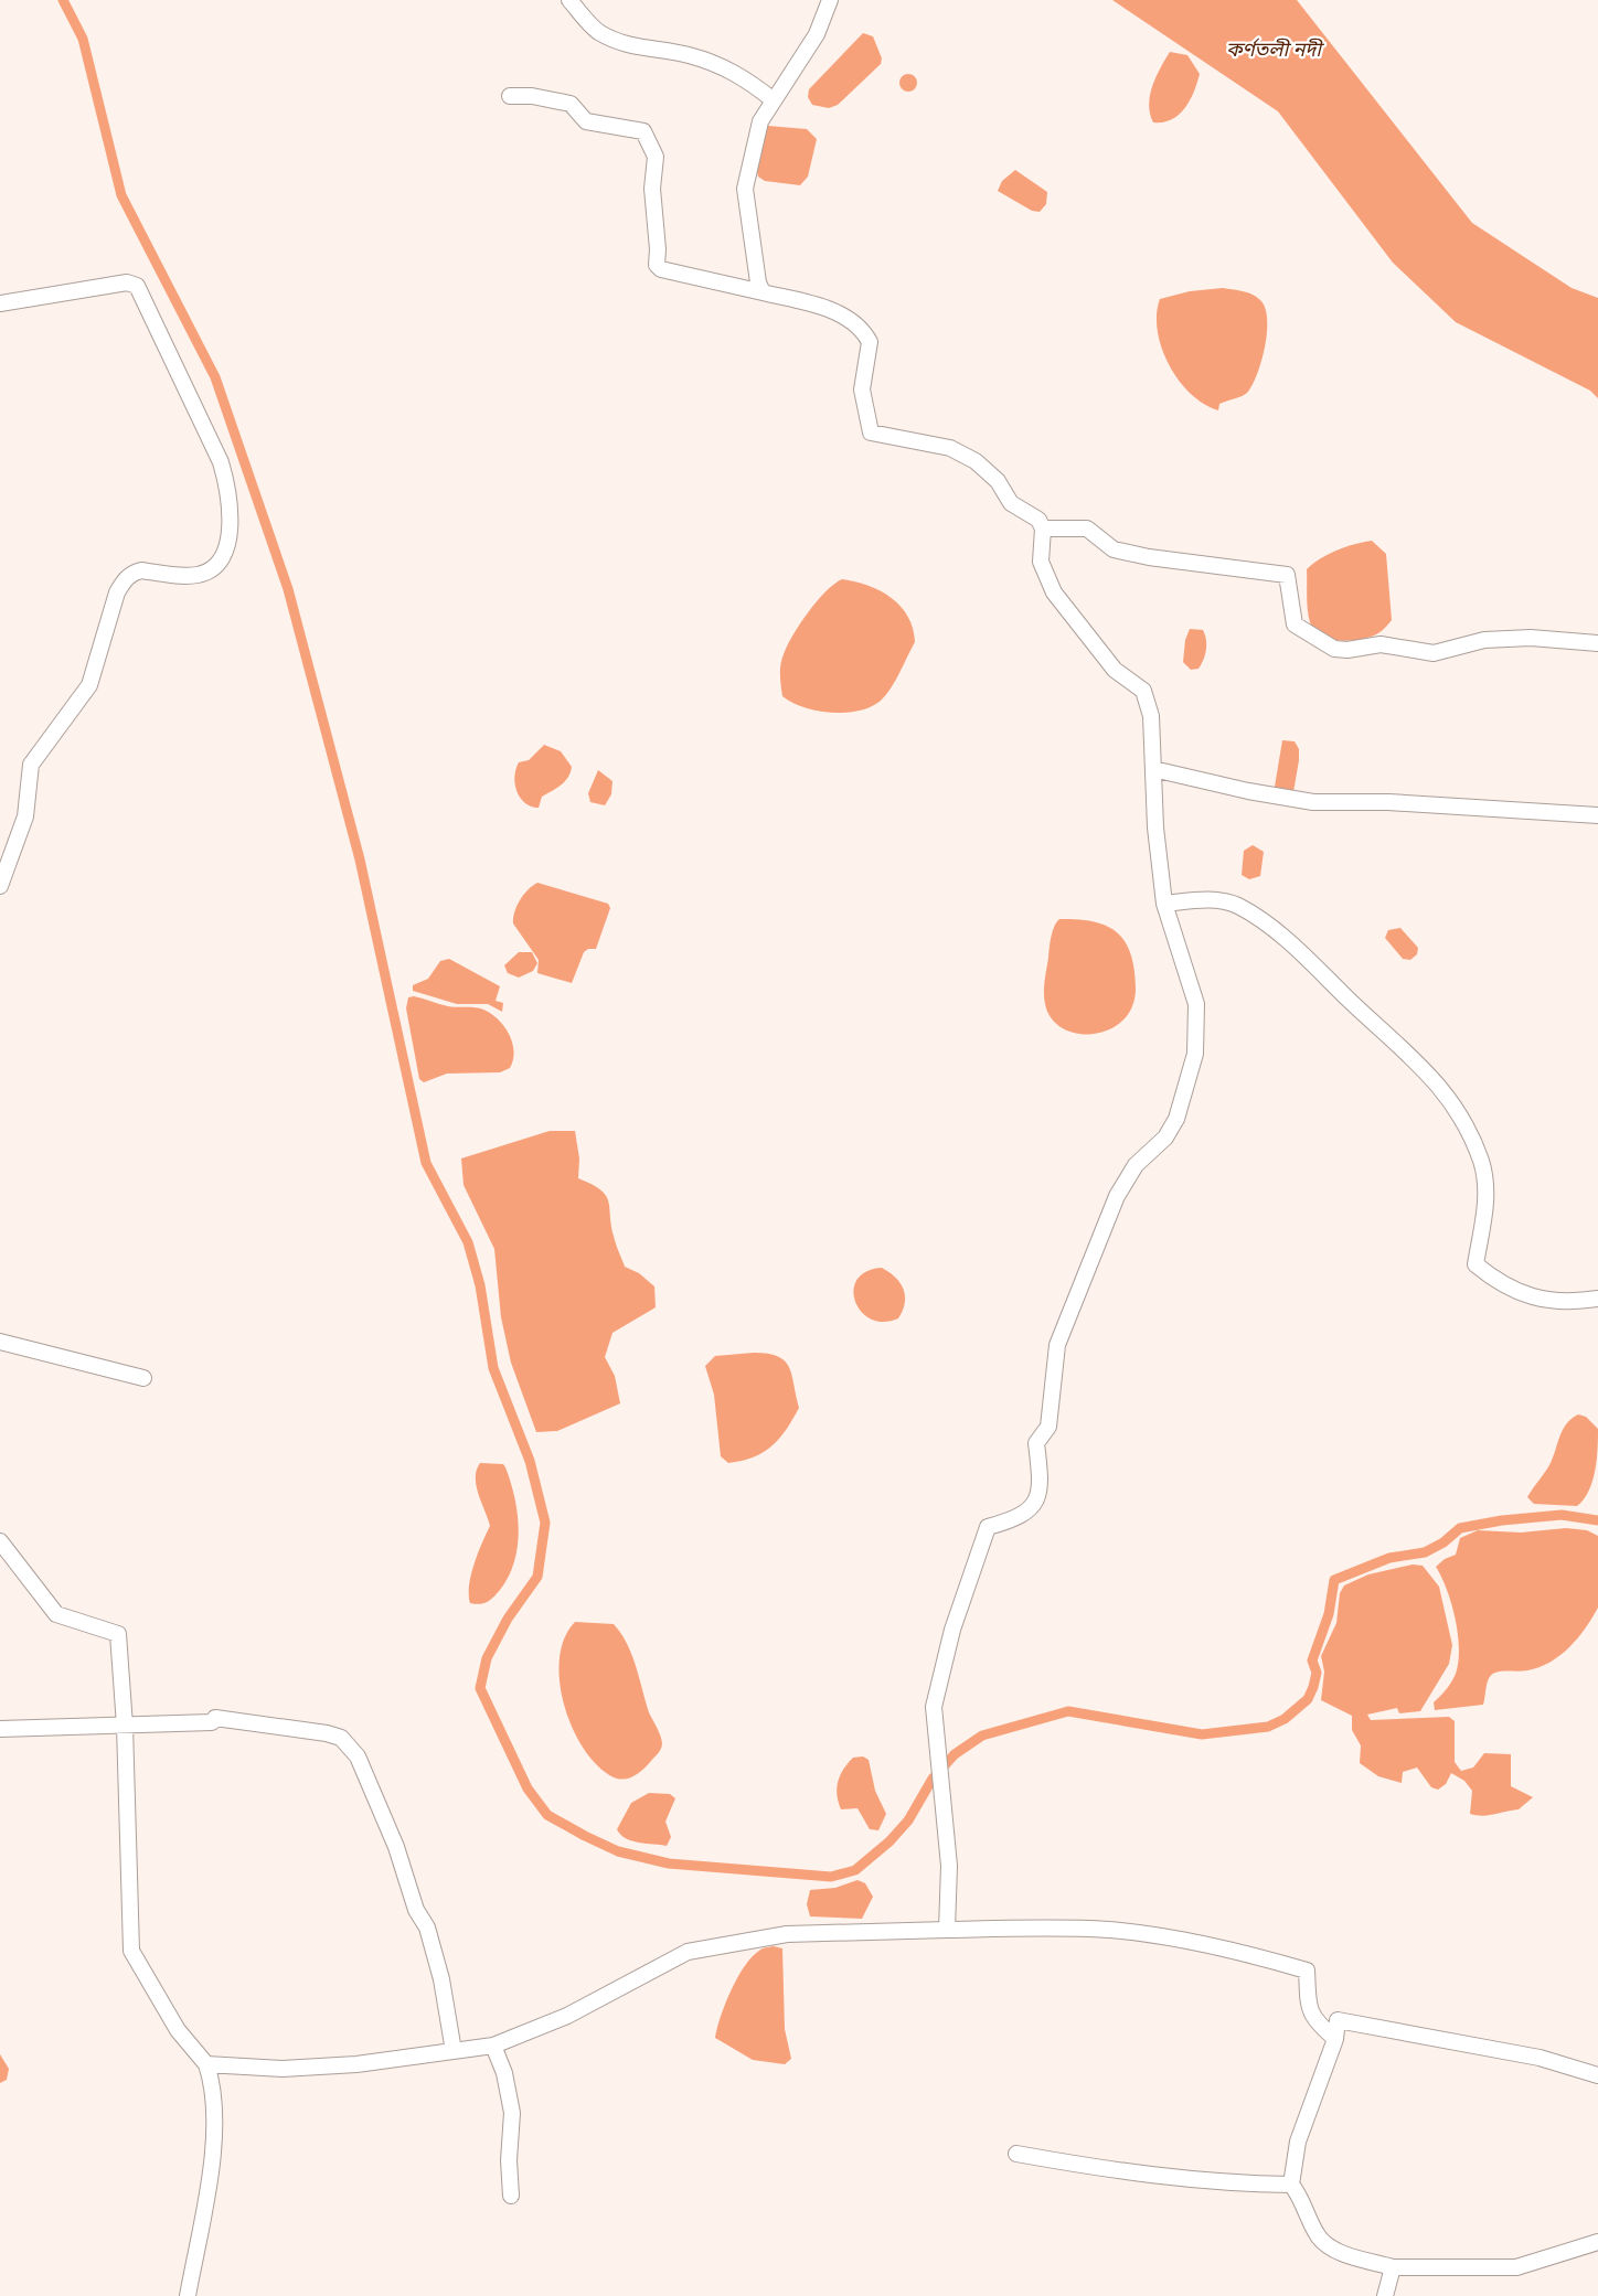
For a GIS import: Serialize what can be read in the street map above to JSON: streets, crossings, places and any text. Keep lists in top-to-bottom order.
{
  "water": ["কর্ণতলী নদী"]
}
